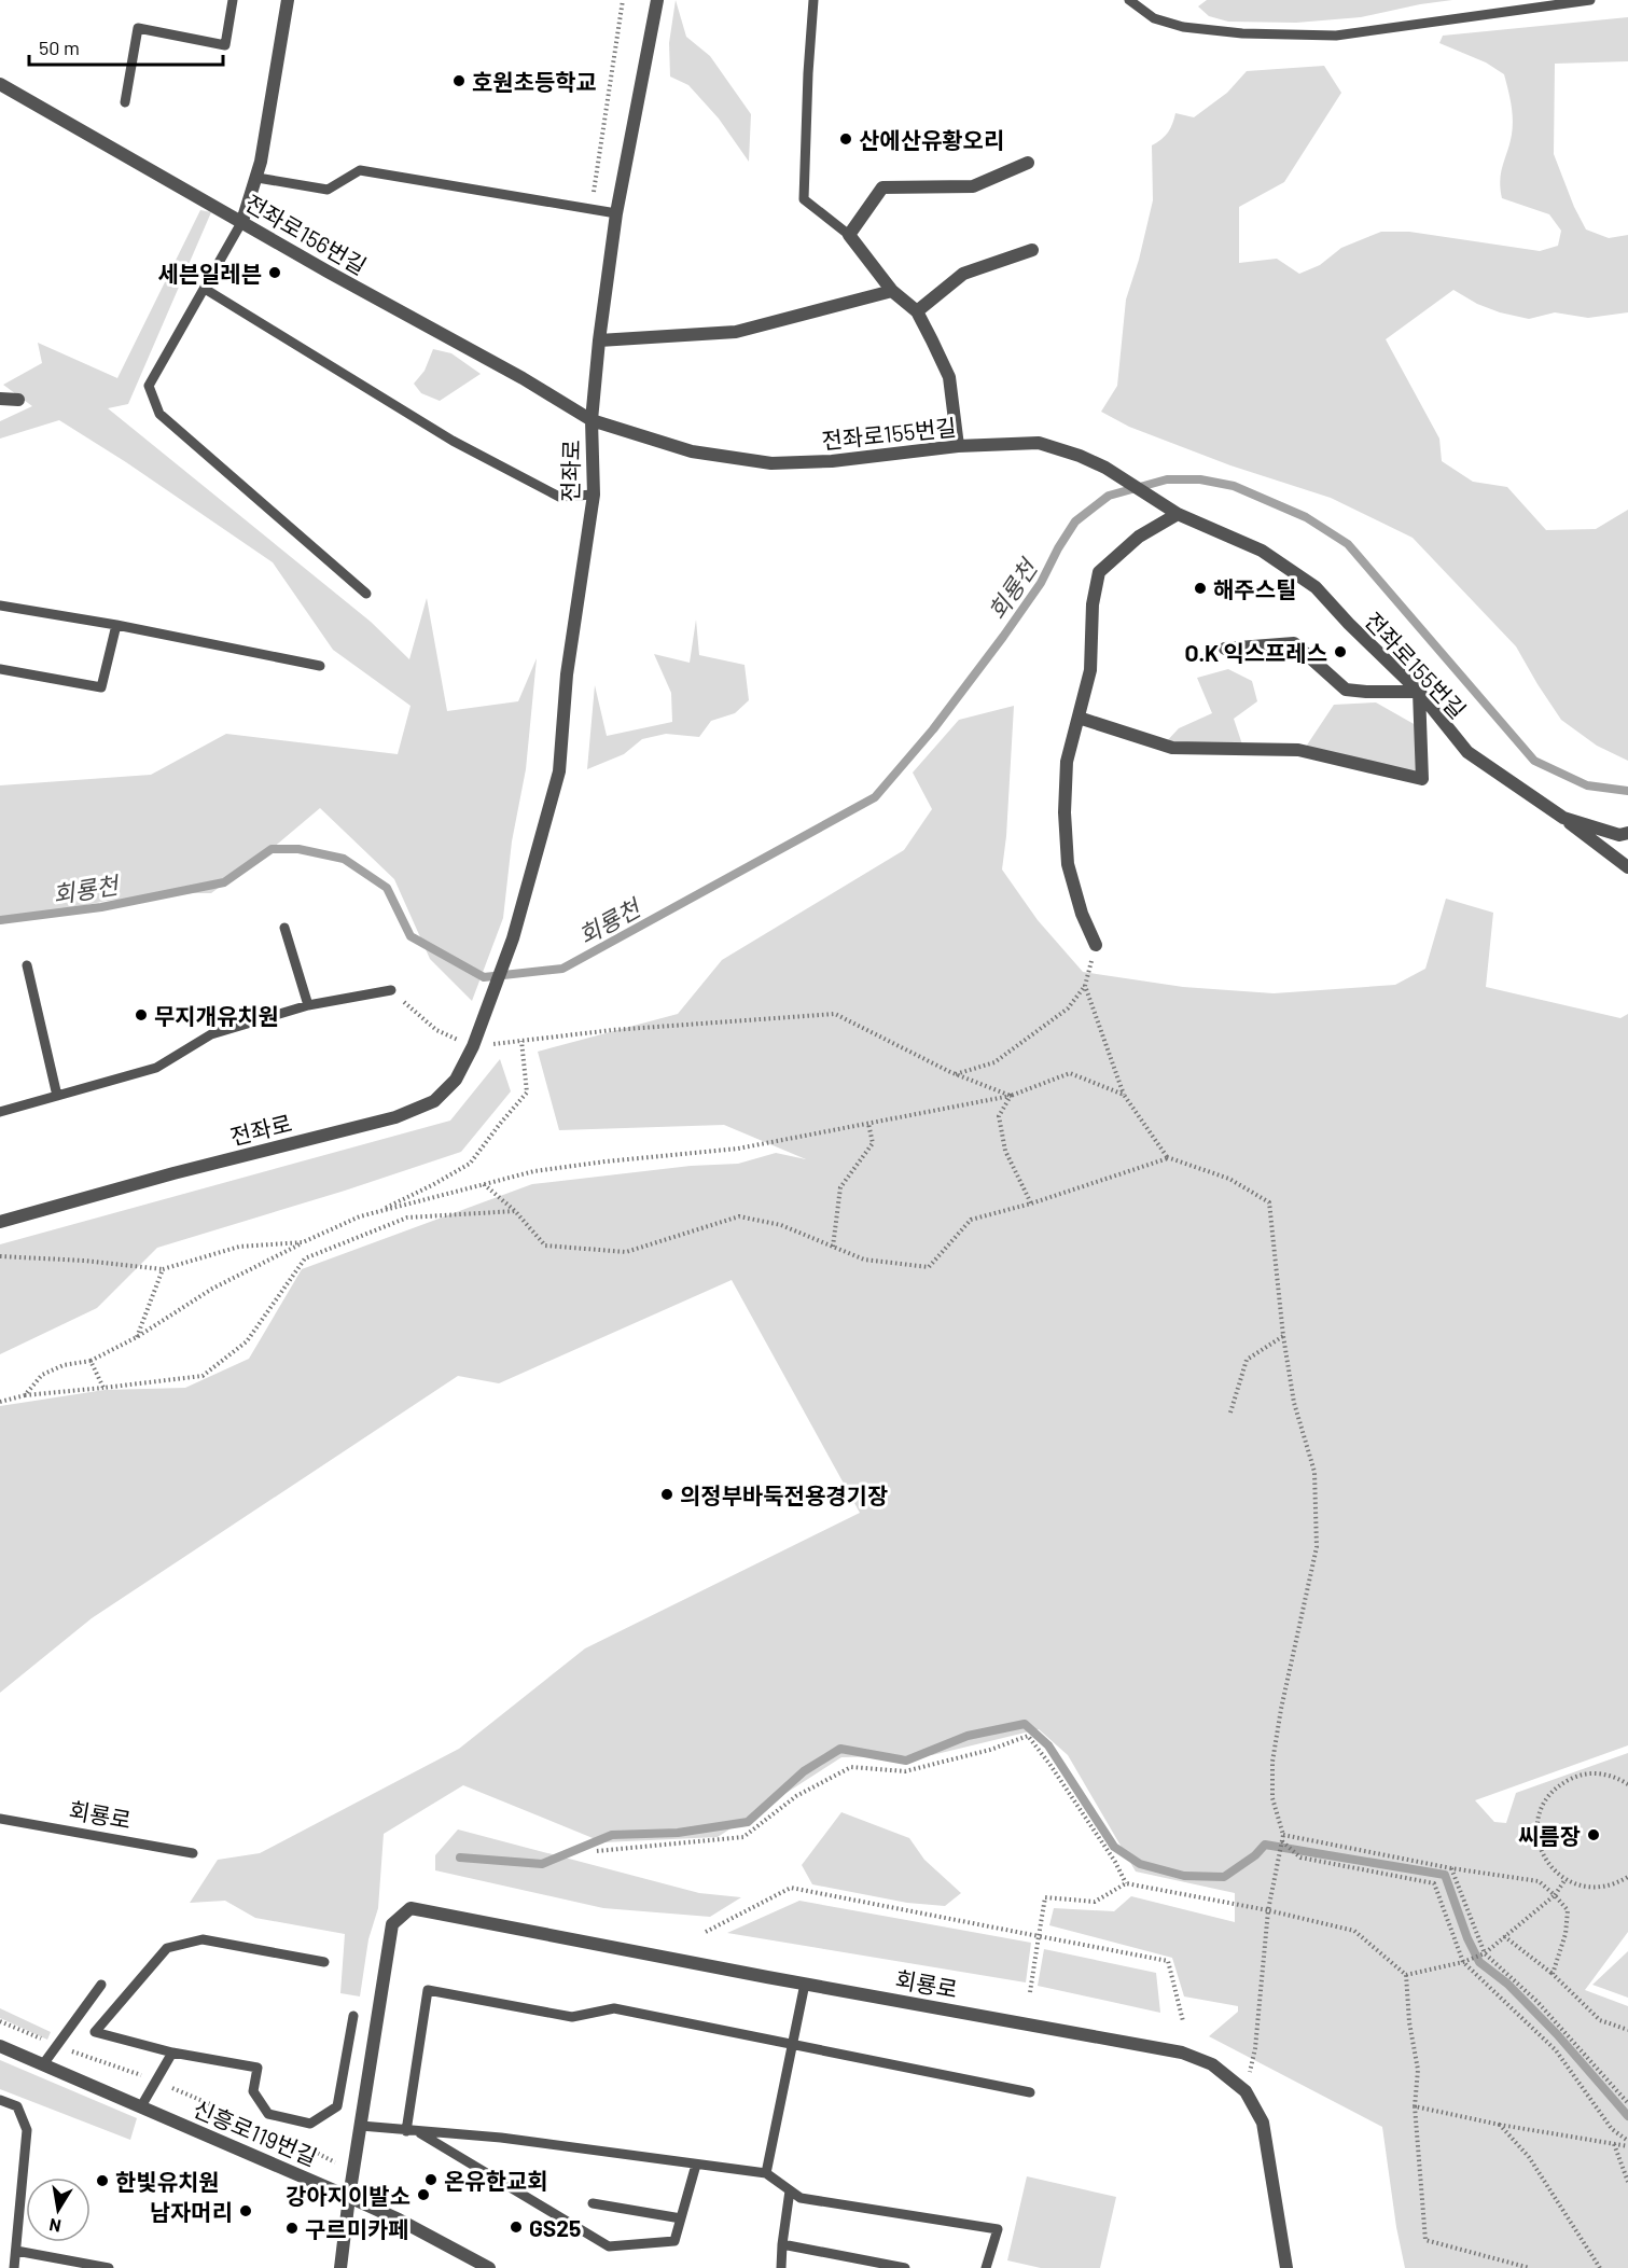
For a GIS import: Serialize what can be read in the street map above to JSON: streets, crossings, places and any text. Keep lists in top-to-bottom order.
{
  "streets": {
    "street": [
      "전좌로156번길",
      "전좌로155번길",
      "전좌로",
      "회룡로",
      "신흥로119번길"
    ]
  },
  "crossings": [
    ["전좌로156번길", "전좌로155번길"],
    ["전좌로156번길", "전좌로"],
    ["전좌로155번길", "전좌로"]
  ],
  "water": ["회룡천"],
  "places": [
    "호원초등학교",
    "산에산유황오리",
    "세븐일레븐",
    "해주스틸",
    "O.K 익스프레스",
    "무지개유치원",
    "의정부바둑전용경기장",
    "씨름장",
    "온유한교회",
    "한빛유치원",
    "강아지이발소",
    "남자머리",
    "GS25",
    "구르미카페"
  ],
  "scale_bar": "50 m",
  "north": "bottom"
}
